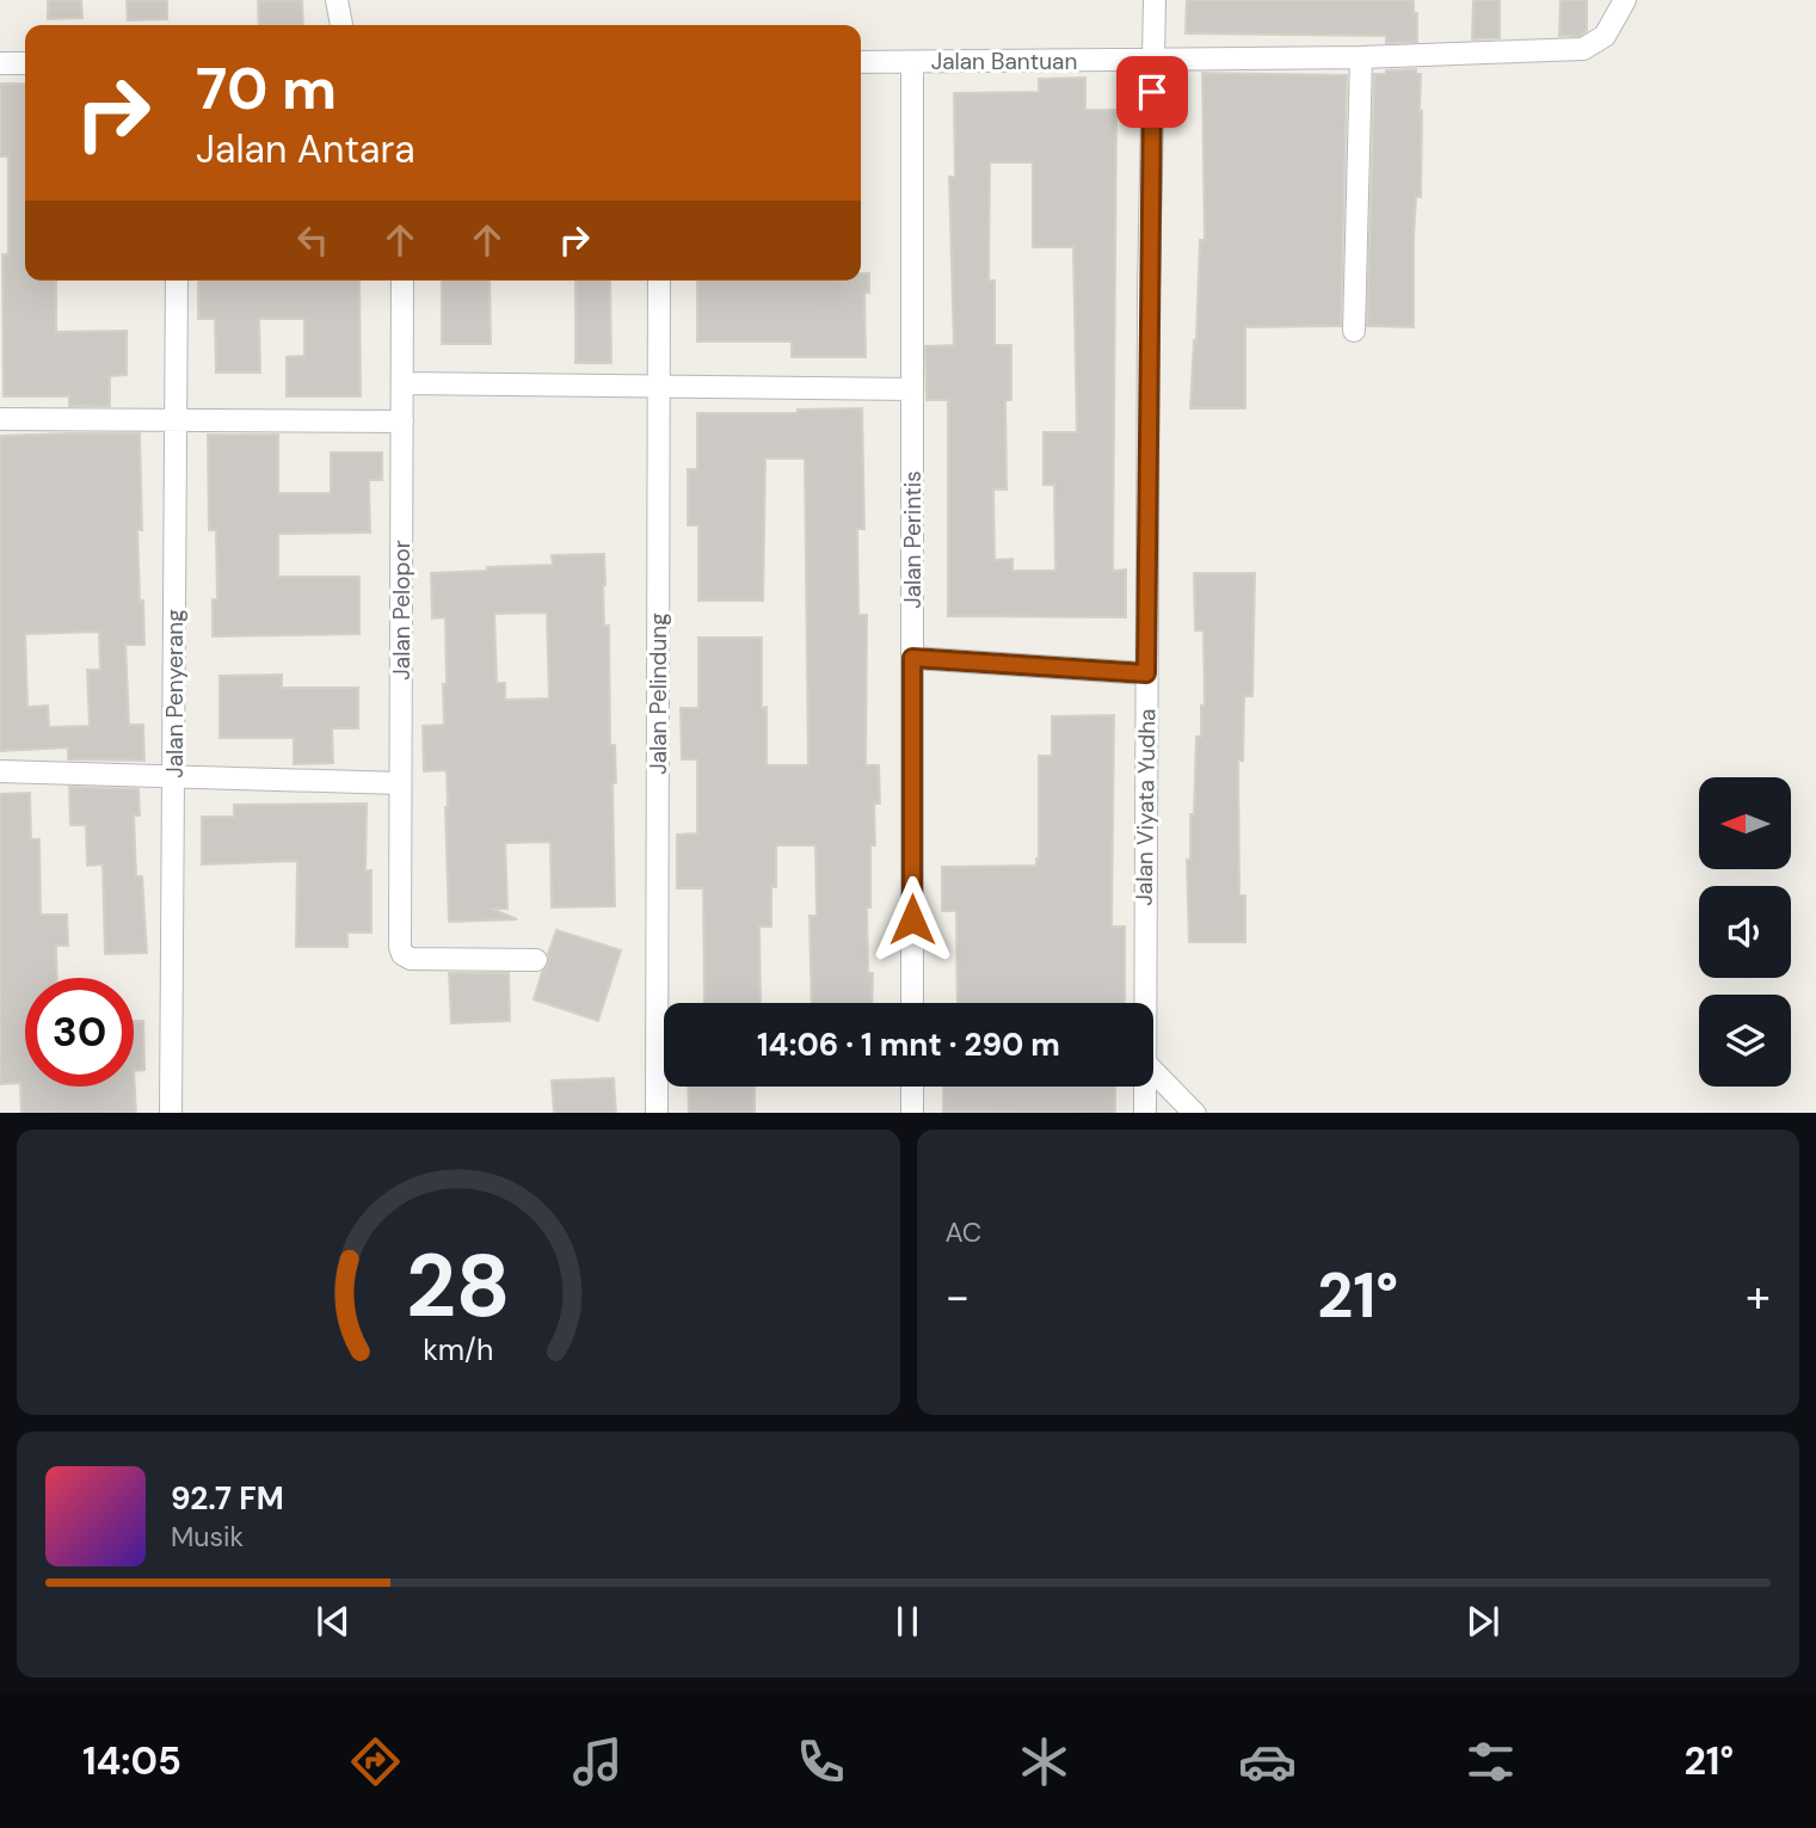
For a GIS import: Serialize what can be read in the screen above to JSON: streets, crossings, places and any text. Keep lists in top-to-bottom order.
{
  "streets": {
    "street": [
      "Jalan Bantuan",
      "Jalan Perintis",
      "Jalan Pelopor",
      "Jalan Penyerang",
      "Jalan Pelindung",
      "Jalan Viyata Yudha"
    ]
  },
  "crossings": [
    ["Jalan Bantuan", "Jalan Perintis"],
    ["Jalan Bantuan", "Jalan Viyata Yudha"]
  ],
  "north": "left",
  "page": {
    "turn": ["70 m", "Jalan Antara"],
    "limit": "30",
    "trip": "14:06 · 1 mnt · 290 m",
    "tile": "AC",
    "heat": ["−", "21°", "+"],
    "song": ["92.7 FM", "Musik"],
    "tabs": ["14:05", "21°"],
    "gauge": ["28", "km/h"]
  }
}
